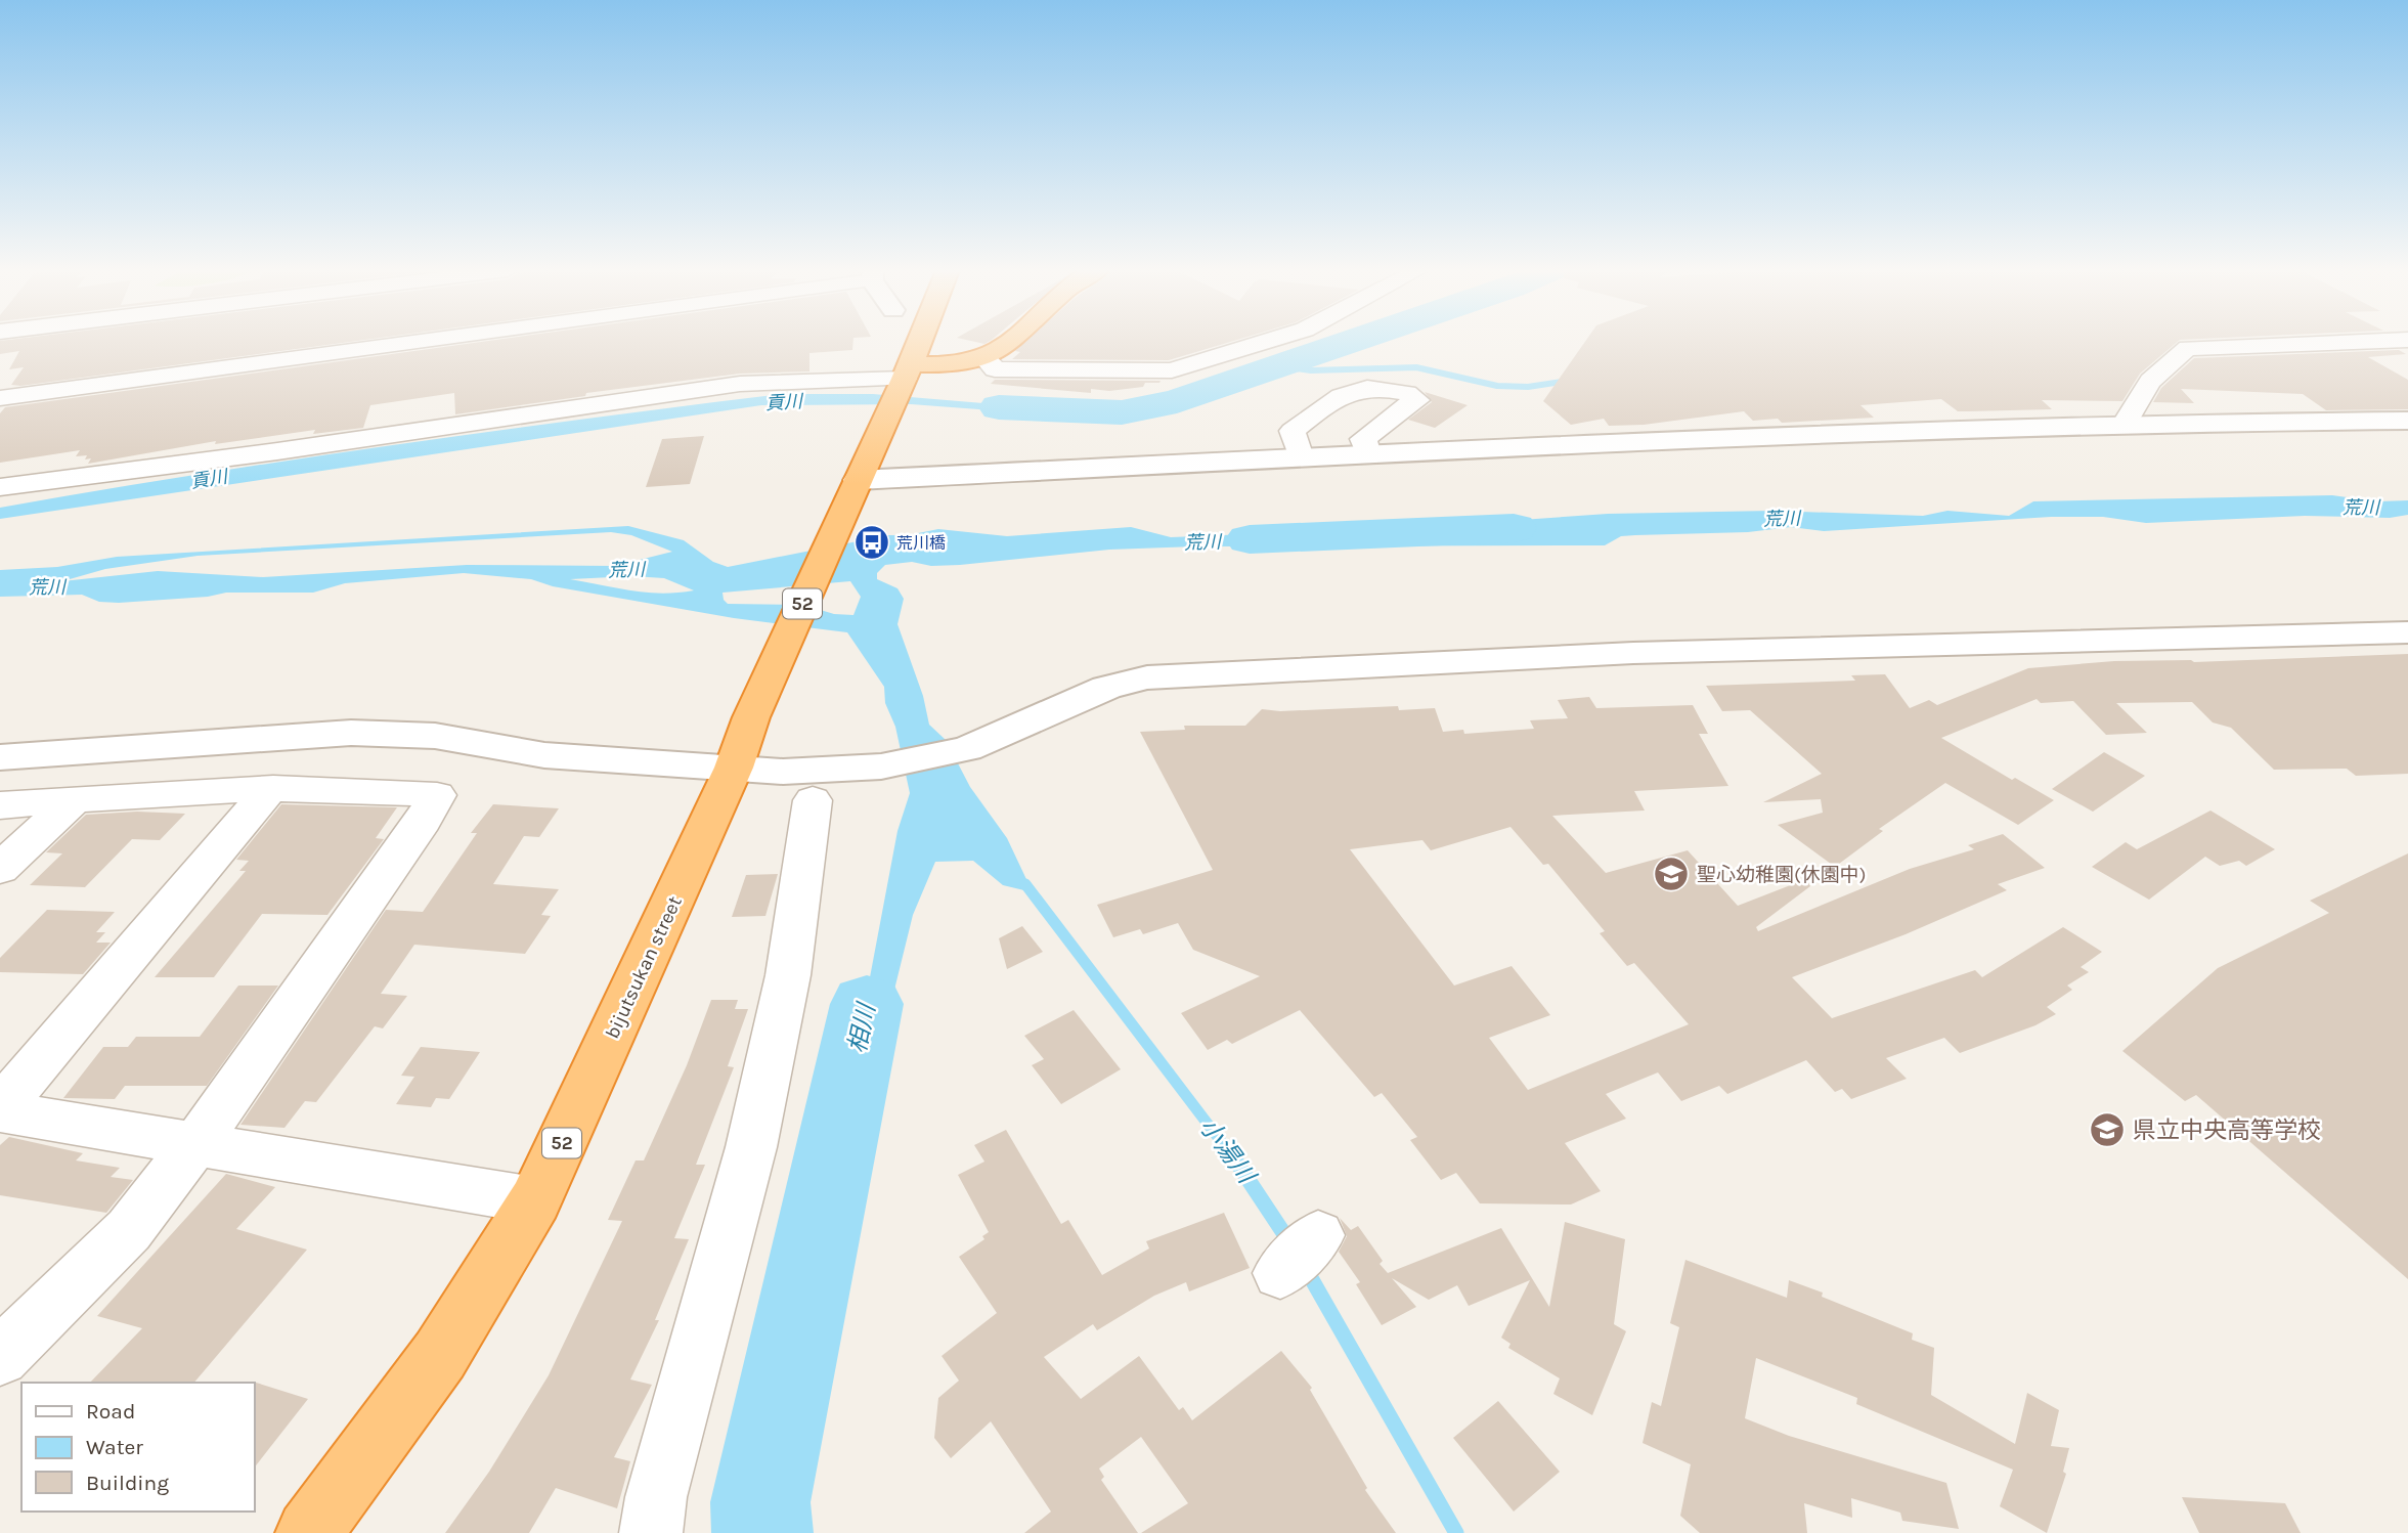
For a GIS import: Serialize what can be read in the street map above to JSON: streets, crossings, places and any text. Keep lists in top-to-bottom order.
{
  "streets": {
    "highway": ["52", "bijutsukan street"]
  },
  "crossings": [
    ["52", "bijutsukan street"]
  ],
  "water": [
    "貢川",
    "荒川",
    "相川",
    "小湯川"
  ],
  "places": {
    "bus stop": ["荒川橋"],
    "school or university": ["聖心幼稚園(休園中)", "県立中央高等学校"]
  },
  "legend": ["Road", "Water", "Building"]
}
